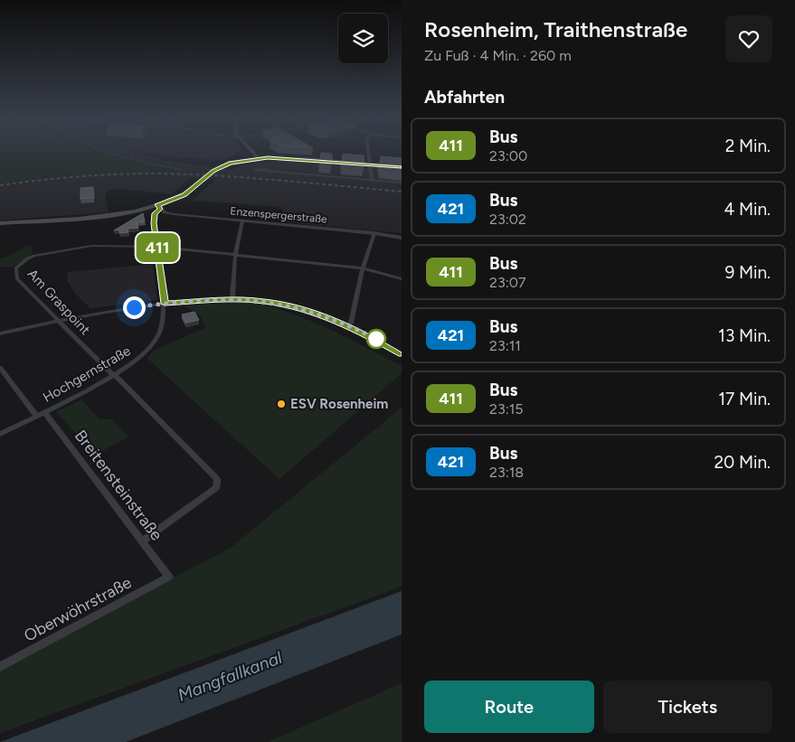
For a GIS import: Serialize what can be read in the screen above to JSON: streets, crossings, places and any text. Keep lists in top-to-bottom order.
{
  "streets": {
    "street": [
      "Enzenspergerstraße",
      "Am Graspoint",
      "Hochgernstraße",
      "Breitensteinstraße",
      "Oberwöhrstraße"
    ]
  },
  "crossings": [
    ["Enzenspergerstraße", "Hochgernstraße"],
    ["Am Graspoint", "Hochgernstraße"],
    ["Am Graspoint", "Breitensteinstraße"],
    ["Hochgernstraße", "Breitensteinstraße"],
    ["Breitensteinstraße", "Oberwöhrstraße"]
  ],
  "water": ["Mangfallkanal"],
  "places": ["ESV Rosenheim"],
  "lines": ["bus line 411"],
  "page": {
    "on_map": "411",
    "heading": [
      ["Rosenheim, Traithenstraße", "Zu Fuß · 4 Min. · 260 m"],
      "Abfahrten"
    ],
    "list": [
      {
        "mark": "411",
        "name": "Bus",
        "note": "23:00",
        "value": "2 Min."
      },
      {
        "mark": "421",
        "name": "Bus",
        "note": "23:02",
        "value": "4 Min."
      },
      {
        "mark": "411",
        "name": "Bus",
        "note": "23:07",
        "value": "9 Min."
      },
      {
        "mark": "421",
        "name": "Bus",
        "note": "23:11",
        "value": "13 Min."
      },
      {
        "mark": "411",
        "name": "Bus",
        "note": "23:15",
        "value": "17 Min."
      },
      {
        "mark": "421",
        "name": "Bus",
        "note": "23:18",
        "value": "20 Min."
      }
    ],
    "buttons": ["Route", "Tickets"]
  }
}
